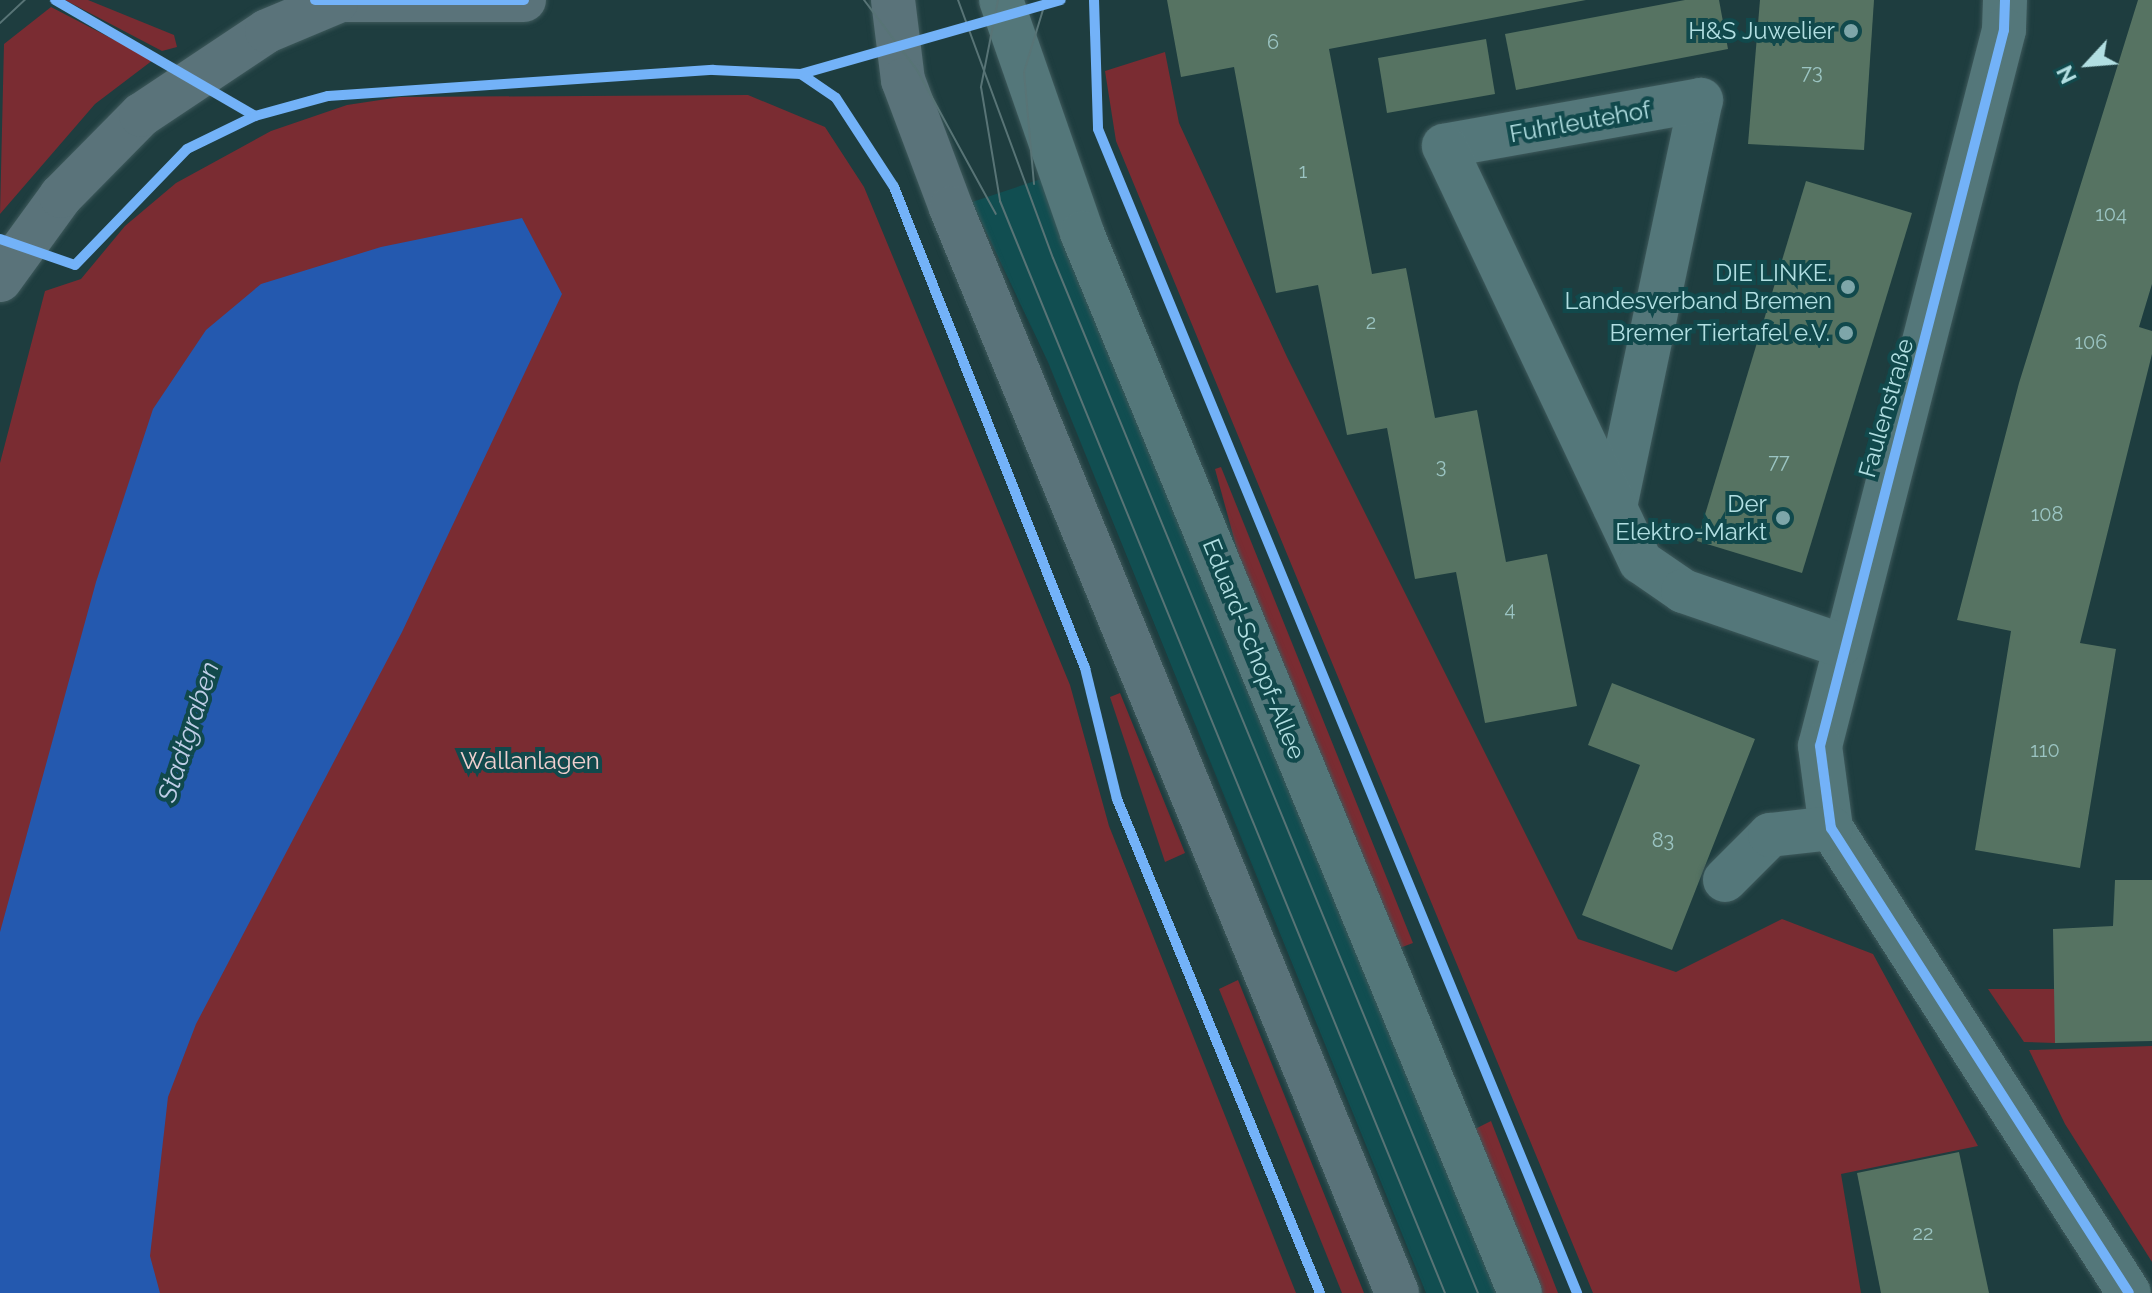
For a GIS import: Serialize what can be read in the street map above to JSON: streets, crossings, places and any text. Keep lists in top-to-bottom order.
{
  "streets": {
    "street": ["Fuhrleutehof", "Faulenstraße", "Eduard-Schopf-Allee"]
  },
  "crossings": [
    ["Fuhrleutehof", "Faulenstraße"]
  ],
  "water": ["Stadtgraben"],
  "parks": ["Wallanlagen"],
  "places": [
    "H&S Juwelier",
    "DIE LINKE. Landesverband Bremen",
    "Bremer Tiertafel e.V.",
    "Der Elektro-Markt"
  ],
  "house_numbers": [
    "6",
    "73",
    "1",
    "104",
    "2",
    "106",
    "77",
    "3",
    "108",
    "4",
    "110",
    "83",
    "22"
  ],
  "north": "bottom left"
}
